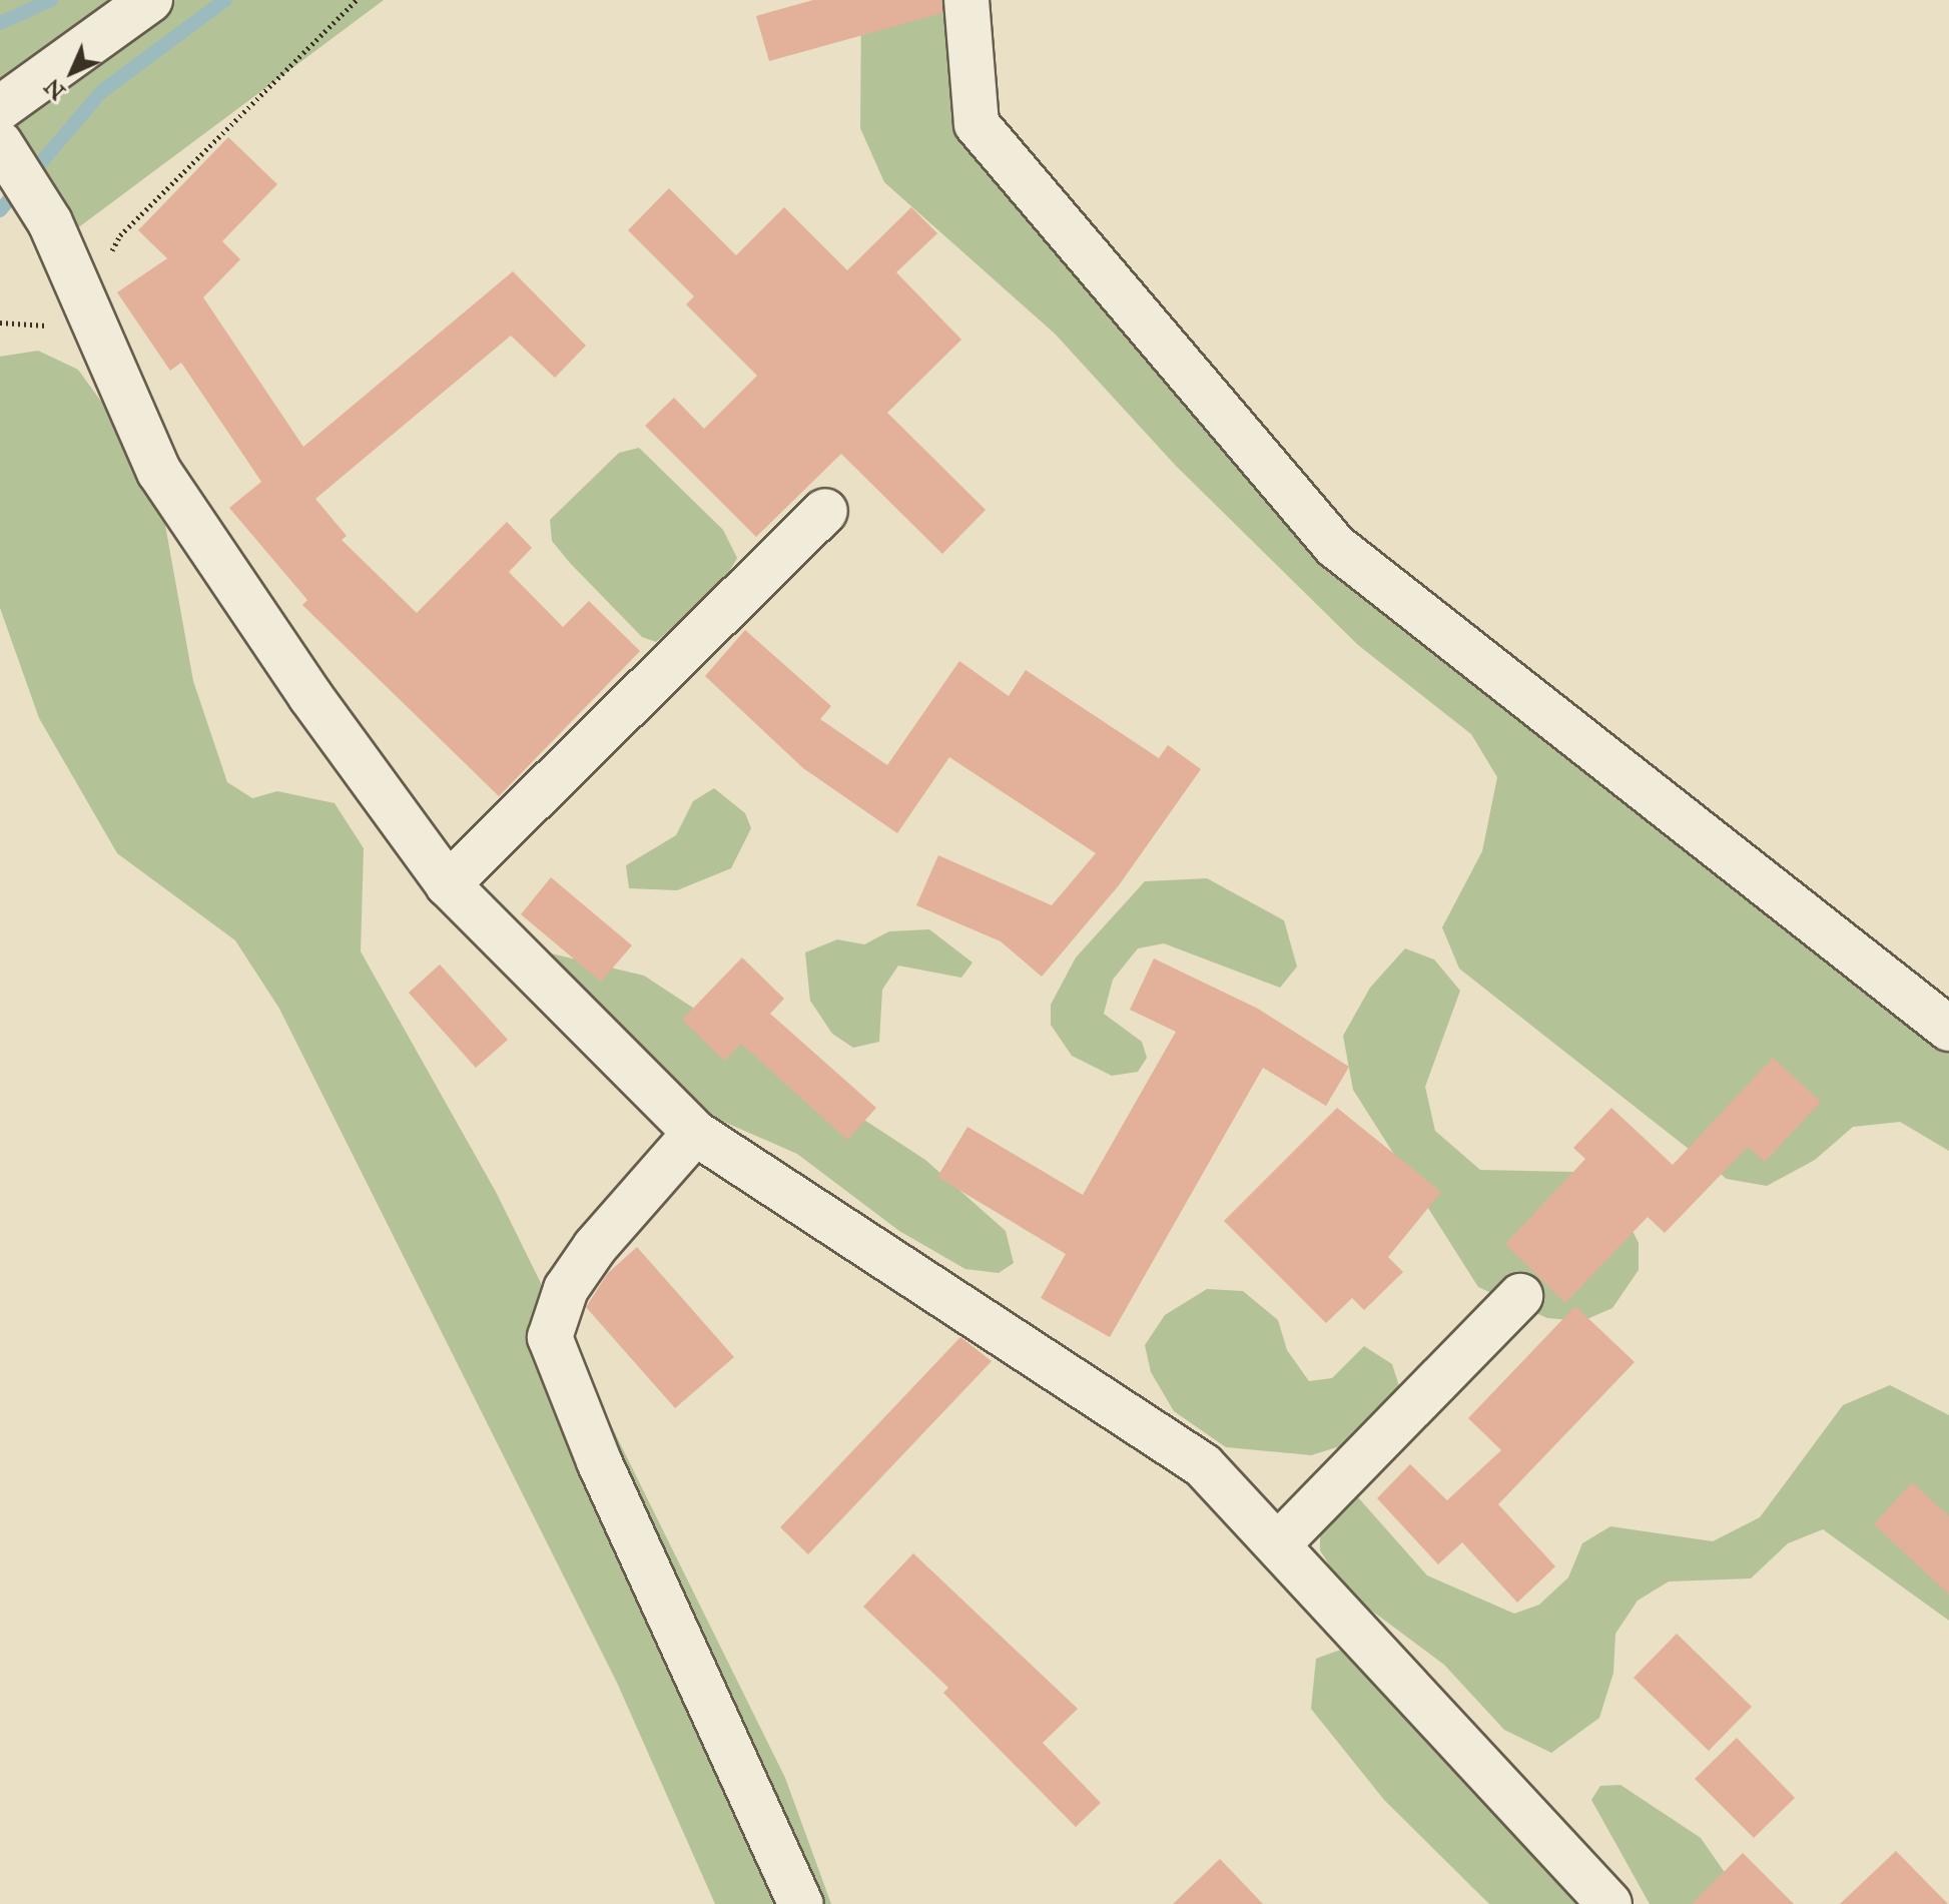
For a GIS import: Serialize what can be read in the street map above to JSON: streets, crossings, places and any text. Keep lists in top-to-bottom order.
{
  "north": "bottom left"
}
